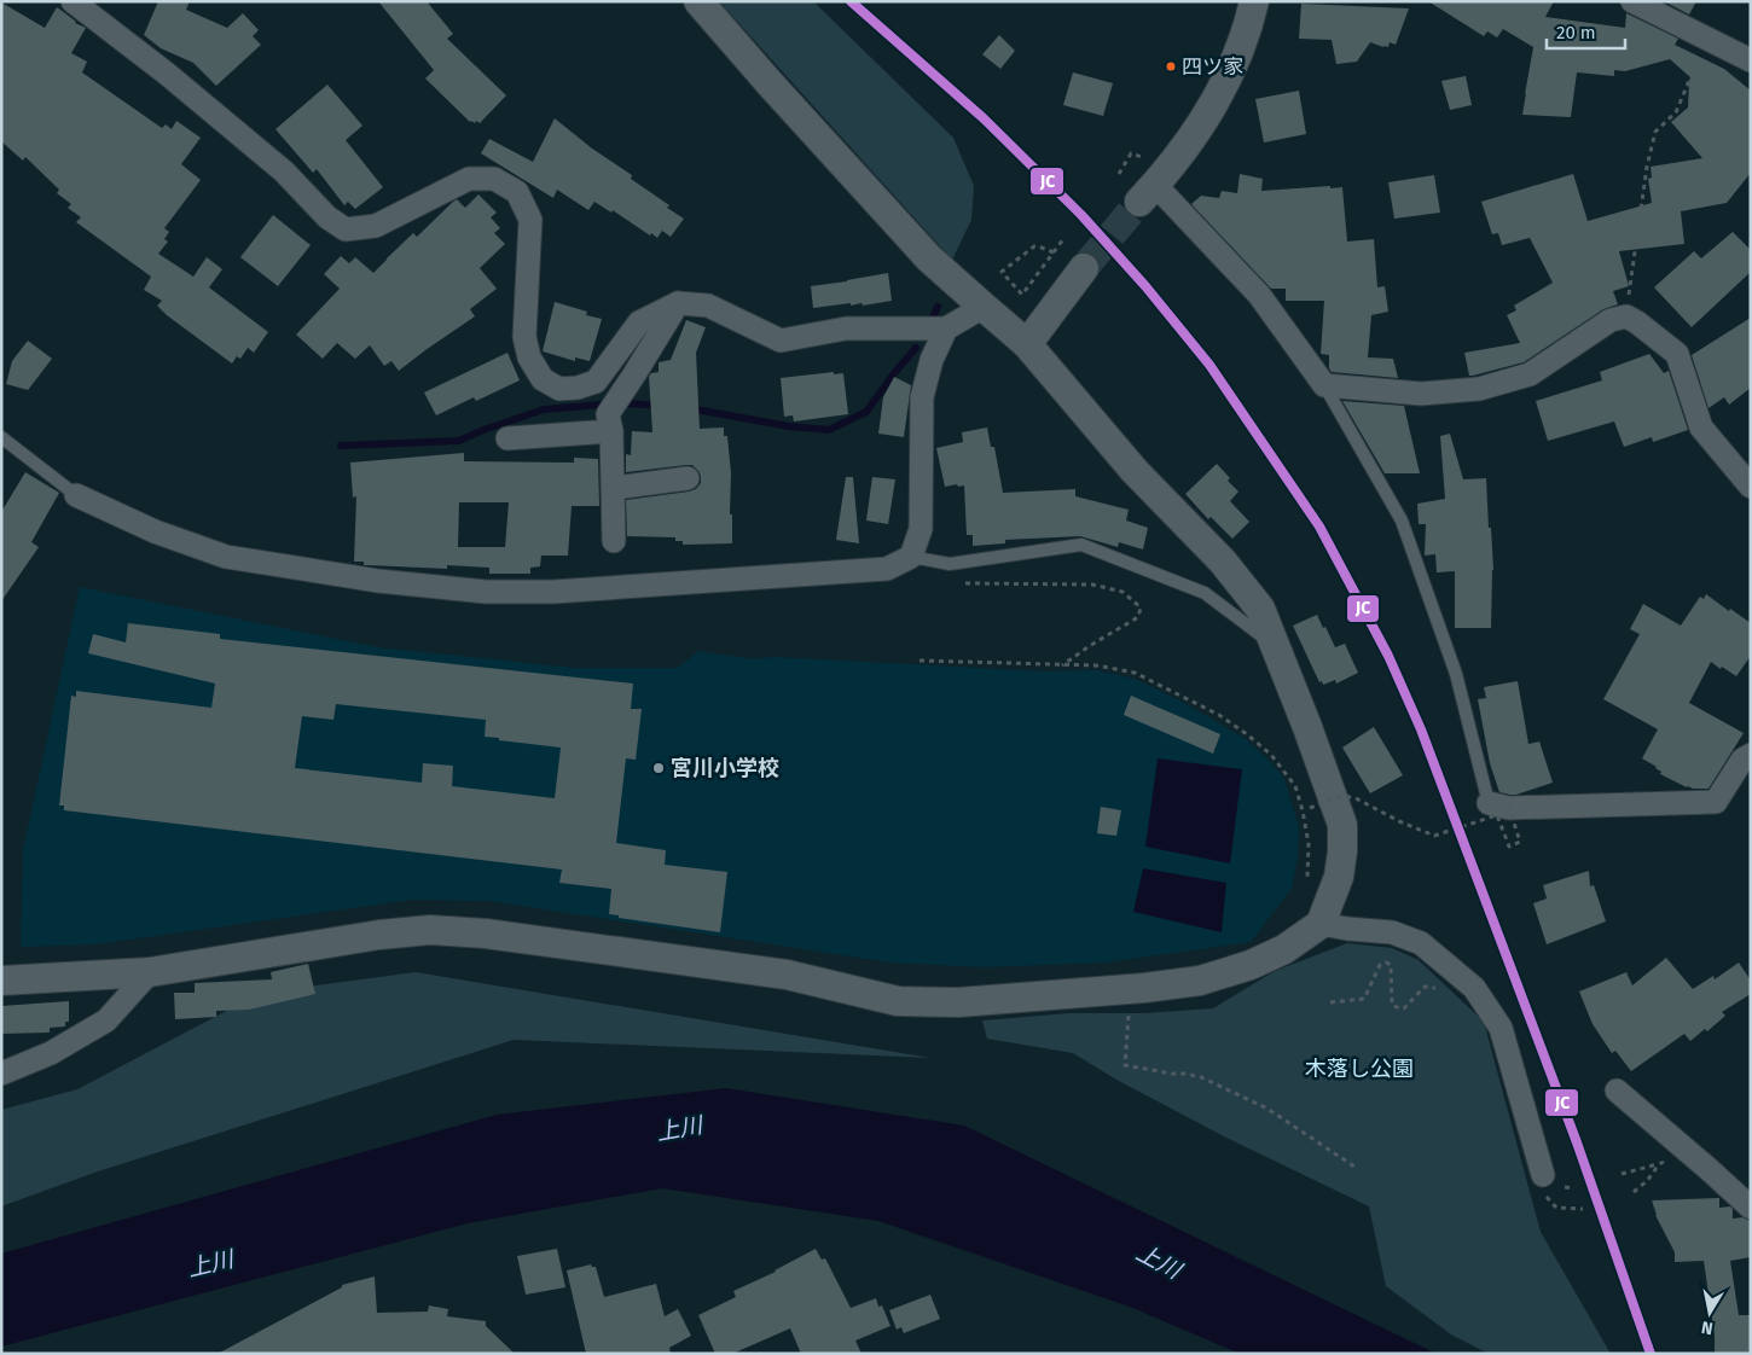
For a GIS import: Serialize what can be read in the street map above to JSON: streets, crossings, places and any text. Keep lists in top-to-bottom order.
{
  "water": ["上川"],
  "parks": ["木落し公園"],
  "places": ["四ツ家", "宮川小学校"],
  "lines": ["transit line JC"],
  "scale_bar": "20 m",
  "north": "bottom"
}
